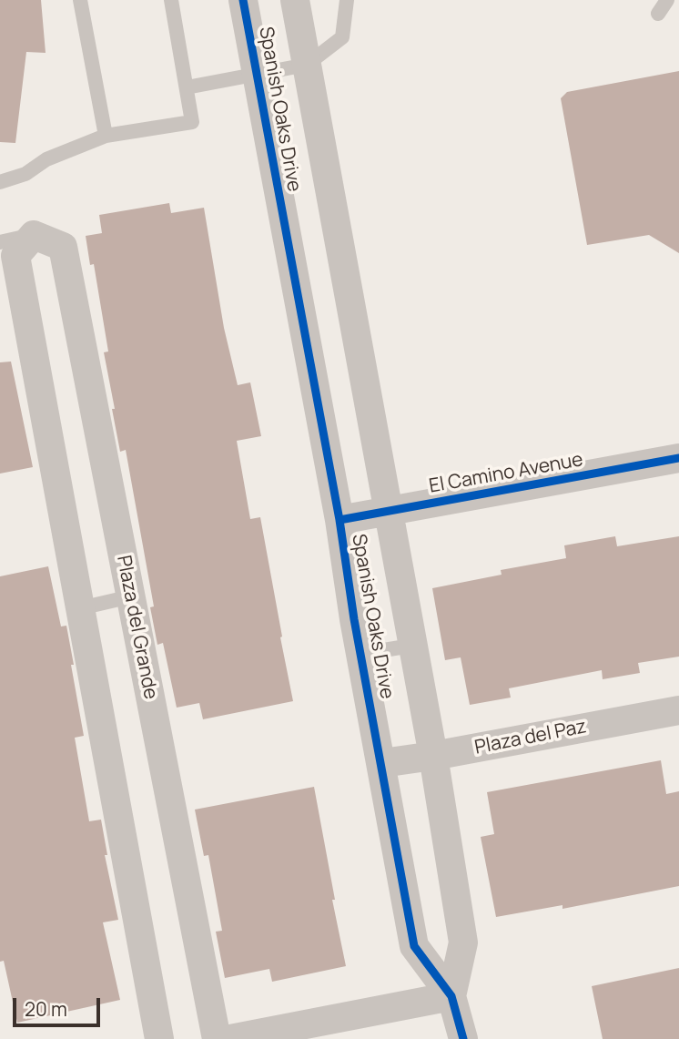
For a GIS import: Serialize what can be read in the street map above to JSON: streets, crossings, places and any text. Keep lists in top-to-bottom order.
{
  "streets": {
    "street": [
      "Spanish Oaks Drive",
      "El Camino Avenue",
      "Plaza del Grande",
      "Plaza del Paz"
    ]
  },
  "crossings": [
    ["Spanish Oaks Drive", "El Camino Avenue"],
    ["Spanish Oaks Drive", "Plaza del Paz"]
  ],
  "scale_bar": "20 m"
}
